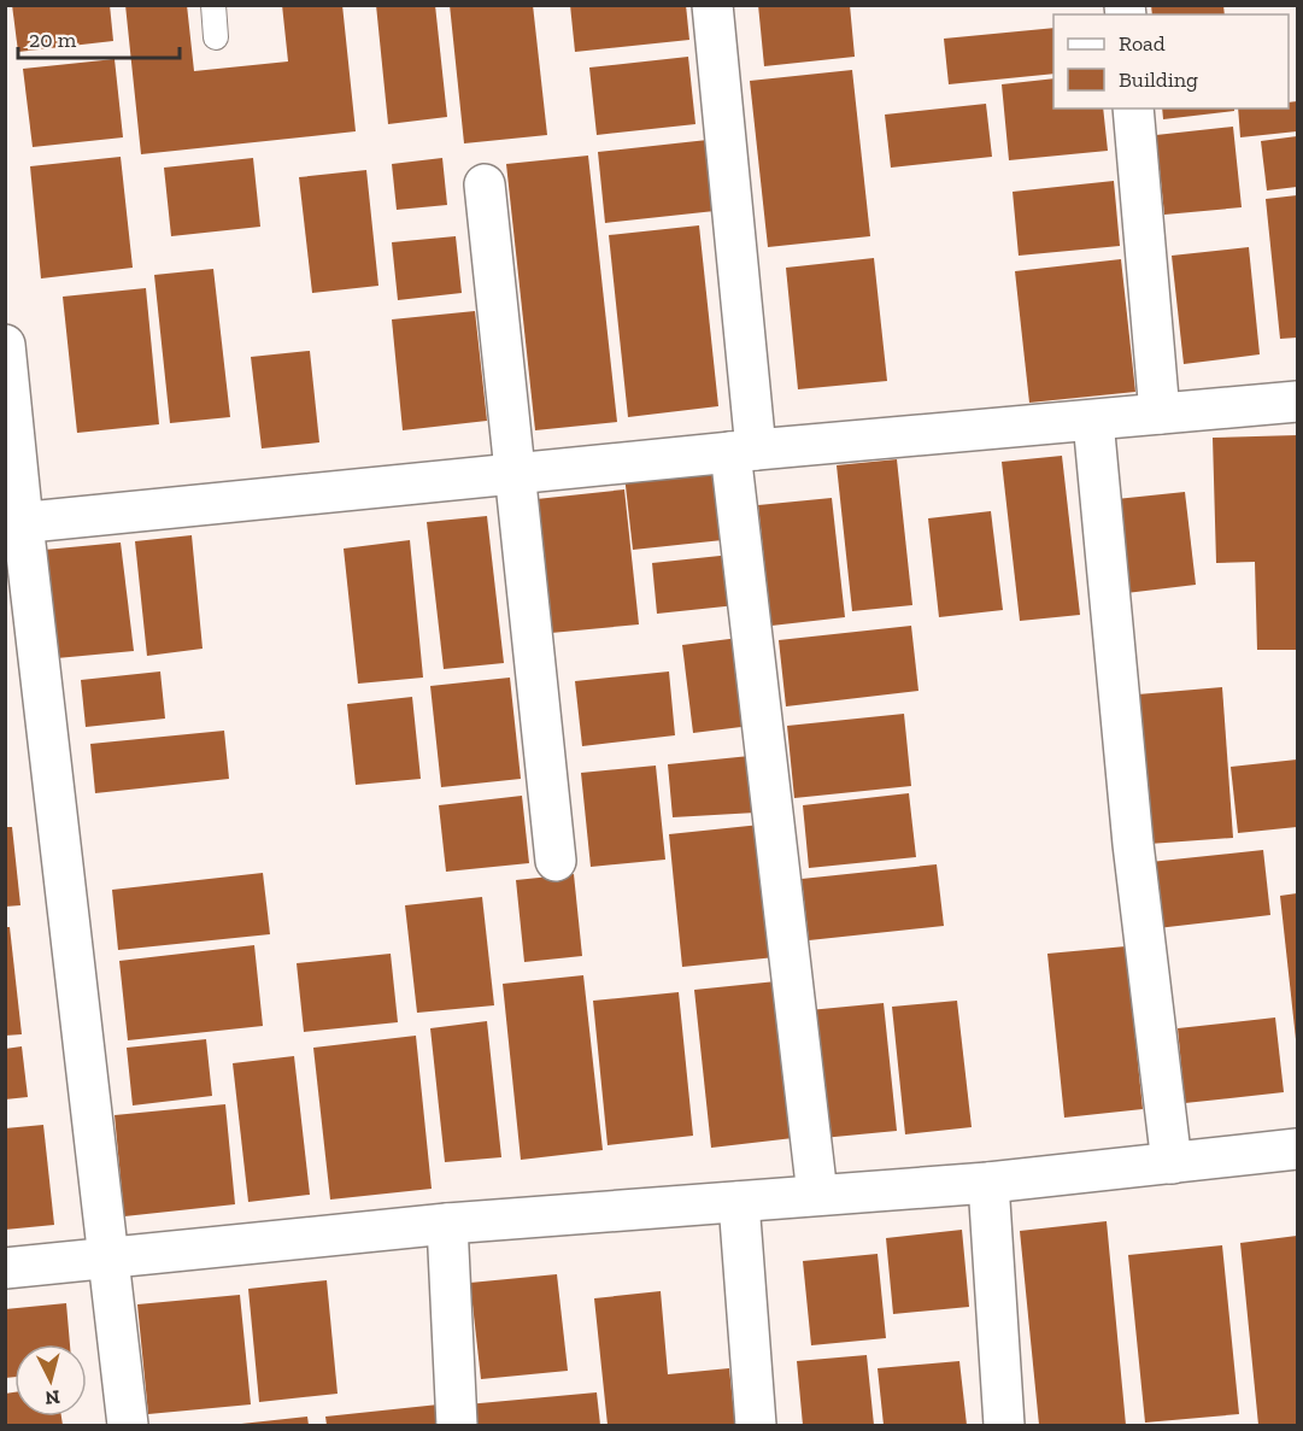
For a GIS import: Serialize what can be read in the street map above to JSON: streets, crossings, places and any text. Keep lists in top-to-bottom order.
{
  "legend": ["Road", "Building"],
  "scale_bar": "20 m",
  "north": "bottom"
}
